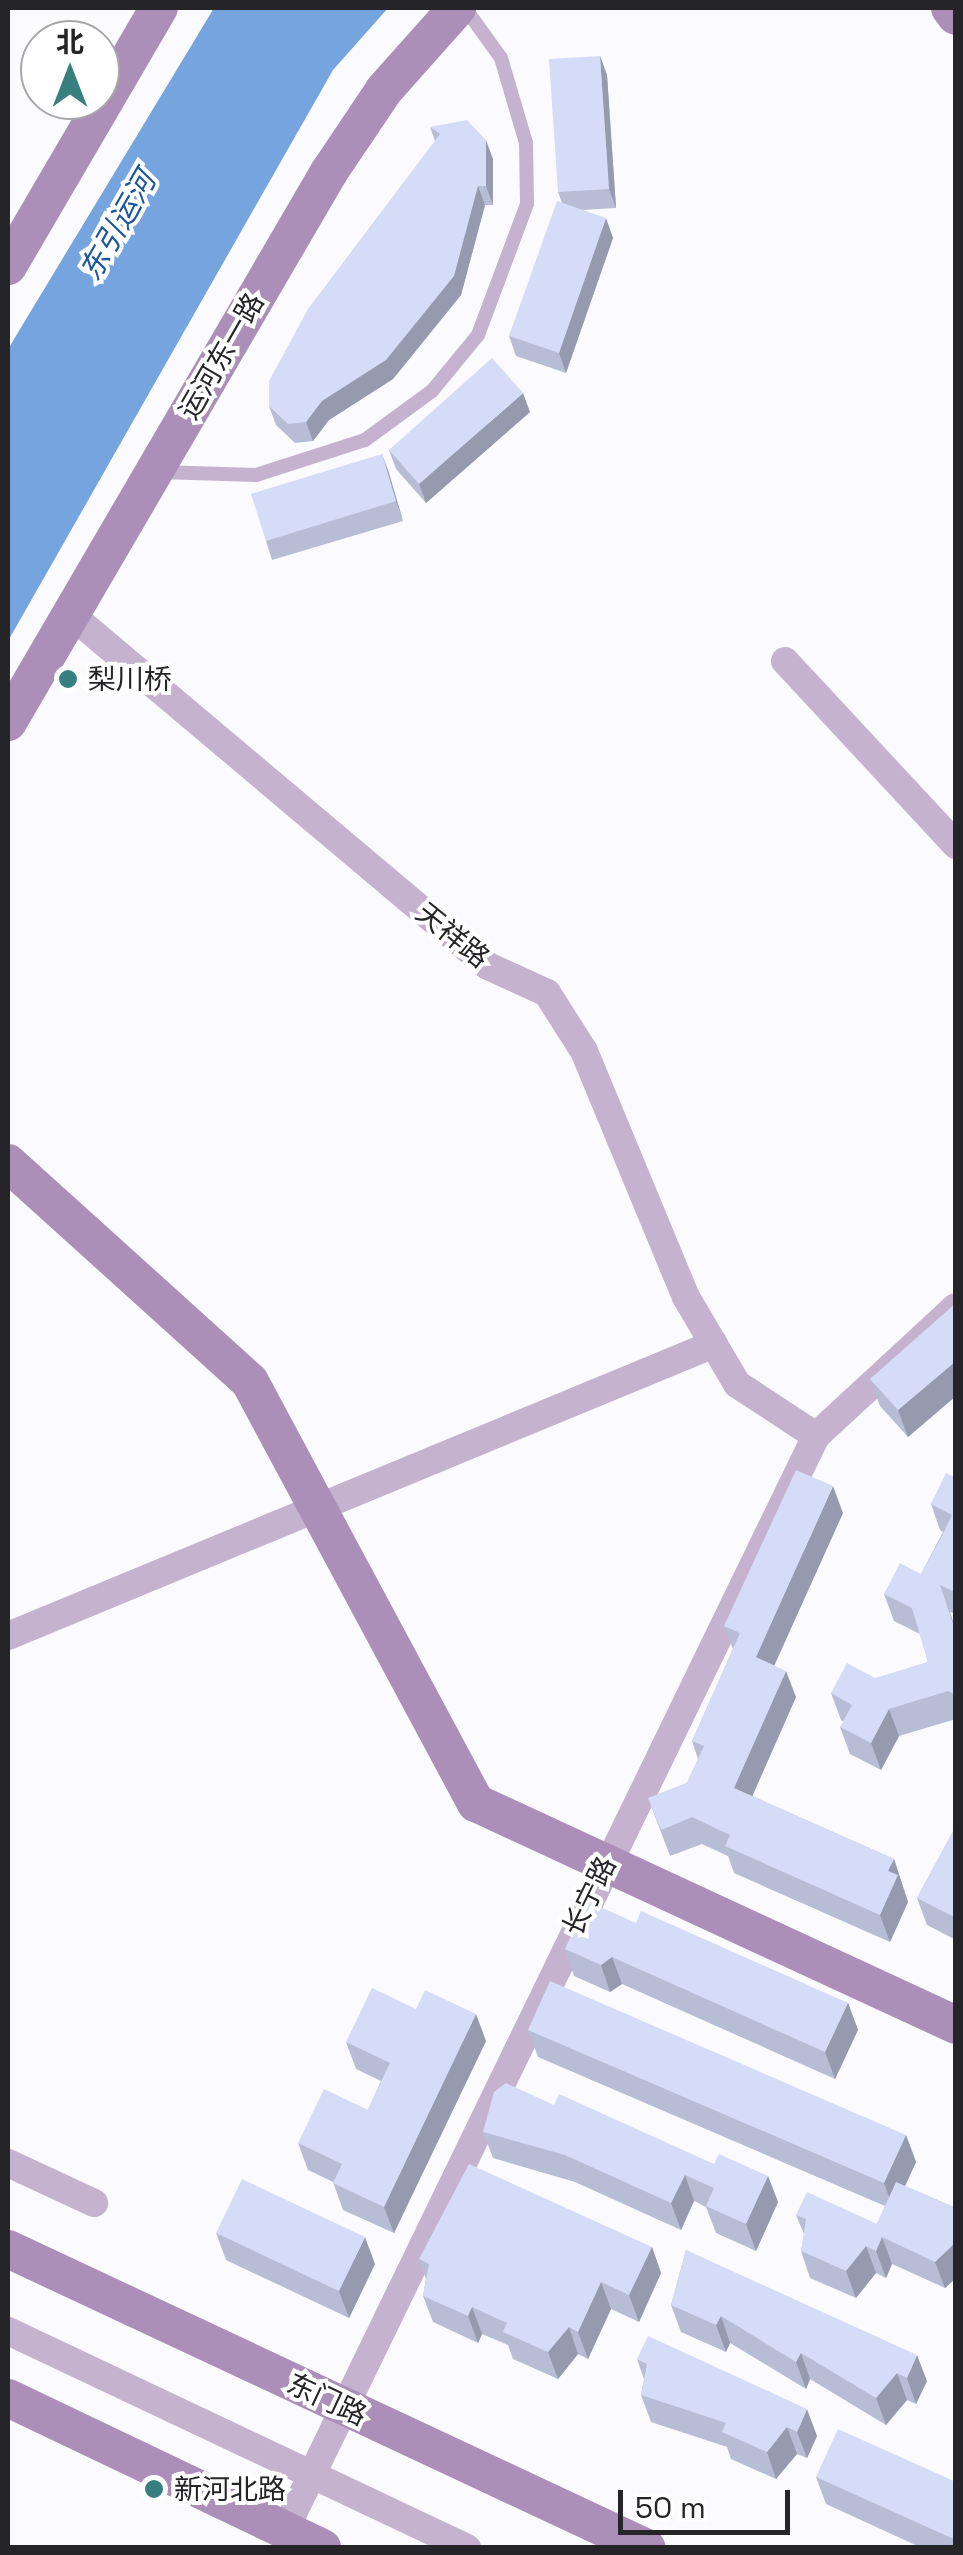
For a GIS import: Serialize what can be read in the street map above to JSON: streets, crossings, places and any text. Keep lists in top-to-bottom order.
{
  "streets": {
    "street": [
      "运河东一路",
      "天祥路",
      "长宁路",
      "东门路"
    ]
  },
  "crossings": [
    ["运河东一路", "天祥路"],
    ["天祥路", "长宁路"],
    ["长宁路", "东门路"]
  ],
  "water": ["东引运河"],
  "places": ["梨川桥", "新河北路"],
  "scale_bar": "50 m",
  "north": "top"
}
